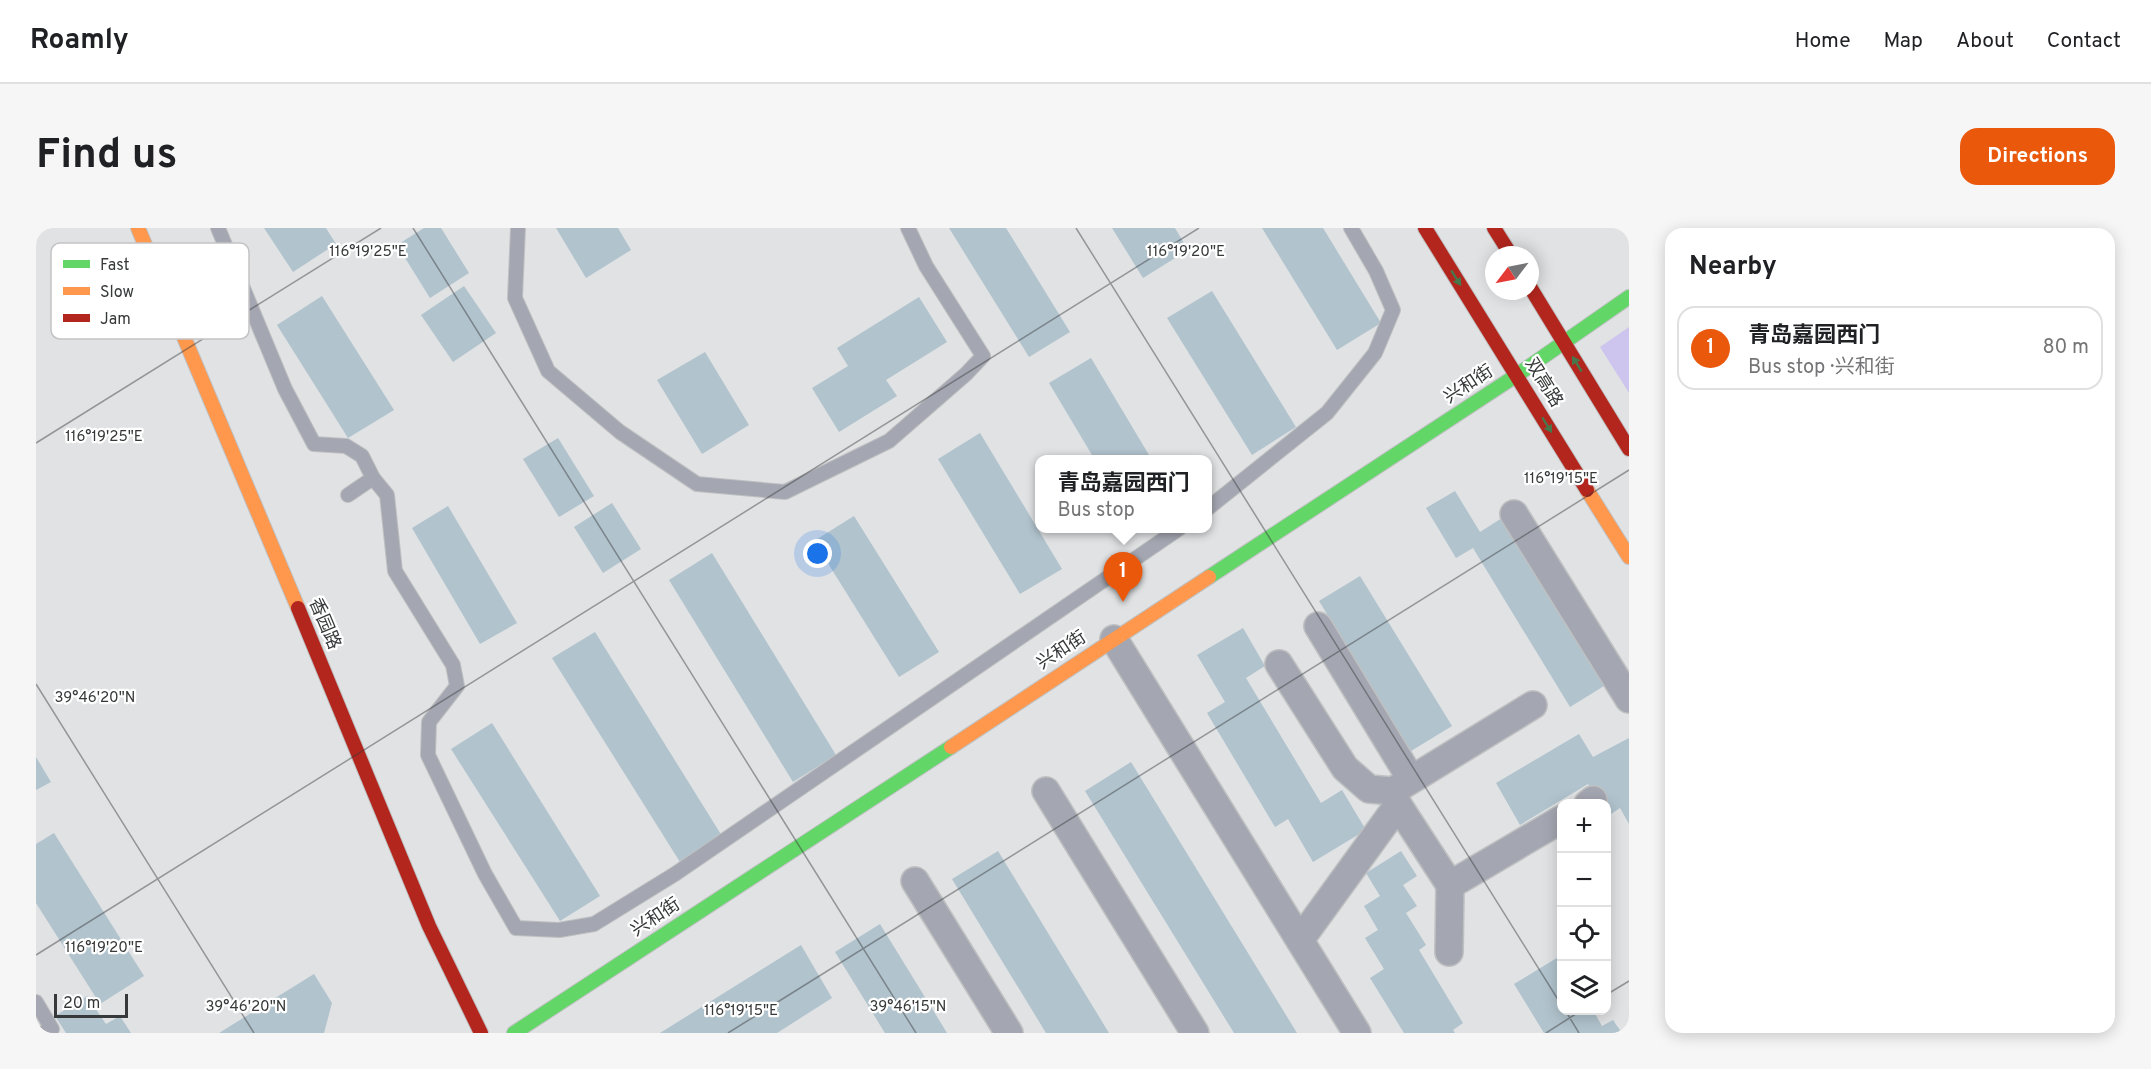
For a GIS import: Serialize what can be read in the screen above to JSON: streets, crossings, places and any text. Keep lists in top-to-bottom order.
{
  "streets": {
    "street": ["双高路", "兴和街", "香园路"]
  },
  "crossings": [
    ["双高路", "兴和街"]
  ],
  "legend": ["Fast", "Slow", "Jam"],
  "scale_bar": "20 m",
  "north": "bottom left",
  "page": {
    "header": "Roamly",
    "nav": [
      "Home",
      "Map",
      "About",
      "Contact"
    ],
    "buttons": "Directions",
    "title": "Find us",
    "heading": "Nearby",
    "list": [
      {
        "mark": "1",
        "name": "青岛嘉园西门",
        "note": "Bus stop · 兴和街",
        "value": "80 m"
      }
    ],
    "popup": ["青岛嘉园西门", "Bus stop"],
    "pins": "1",
    "map_buttons": ["+", "−"],
    "scale": "20 m"
  },
  "coordinates": [
    "116°19'25\"E",
    "116°19'20\"E",
    "116°19'15\"E",
    "39°46'20\"N",
    "39°46'15\"N"
  ]
}
